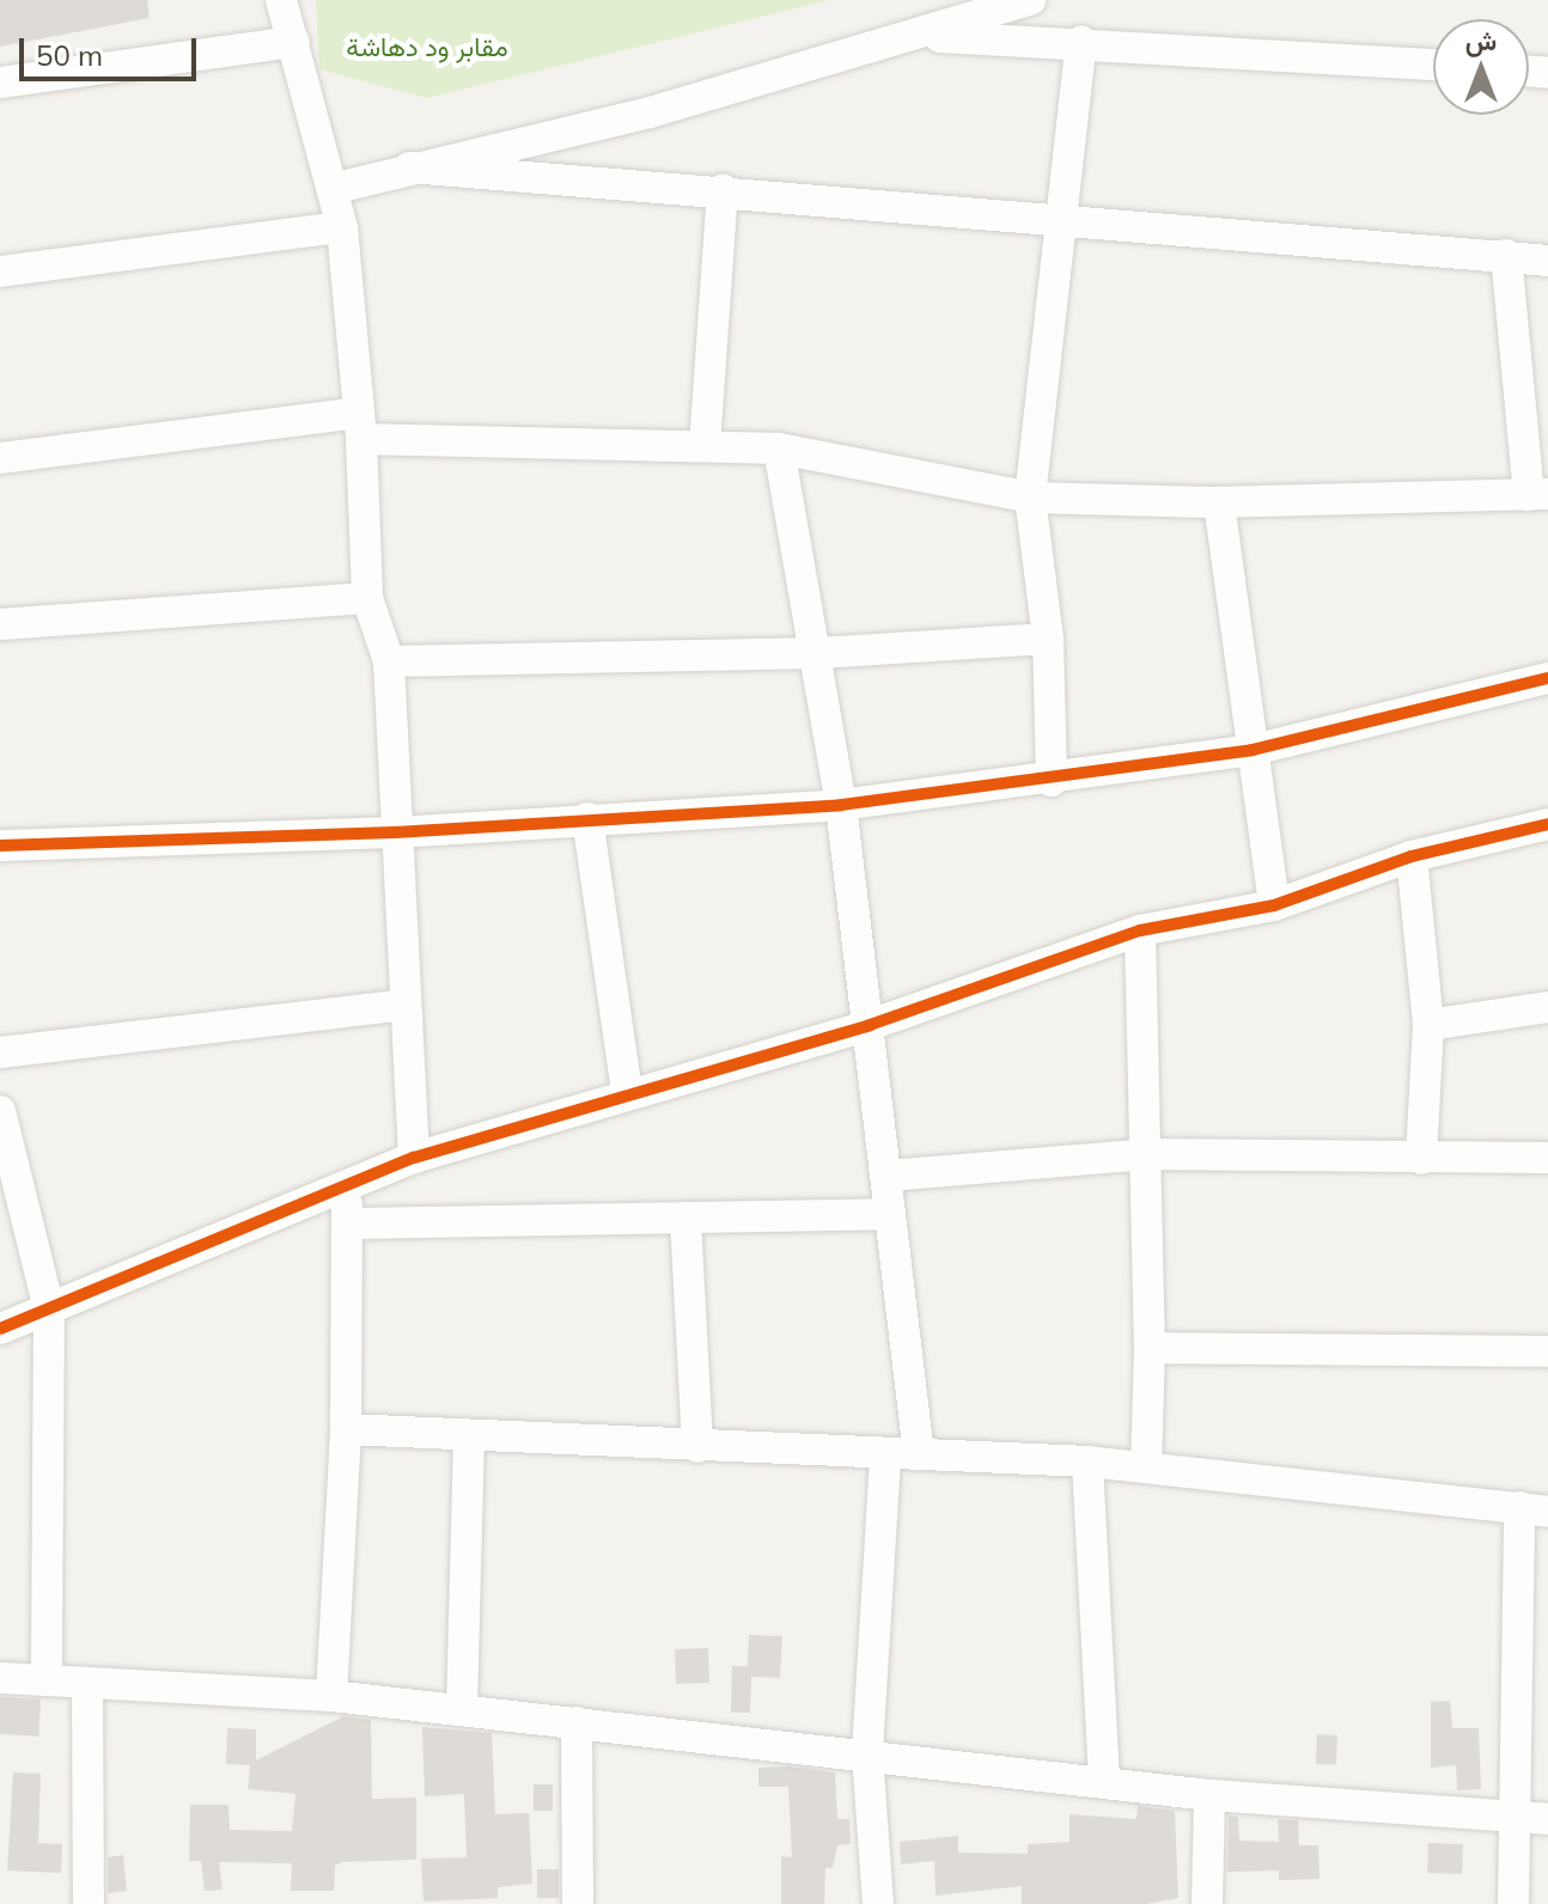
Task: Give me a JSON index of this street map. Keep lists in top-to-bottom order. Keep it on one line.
{"parks":["مقابر ود دهاشة"],"scale_bar":"50 m","north":"top"}
